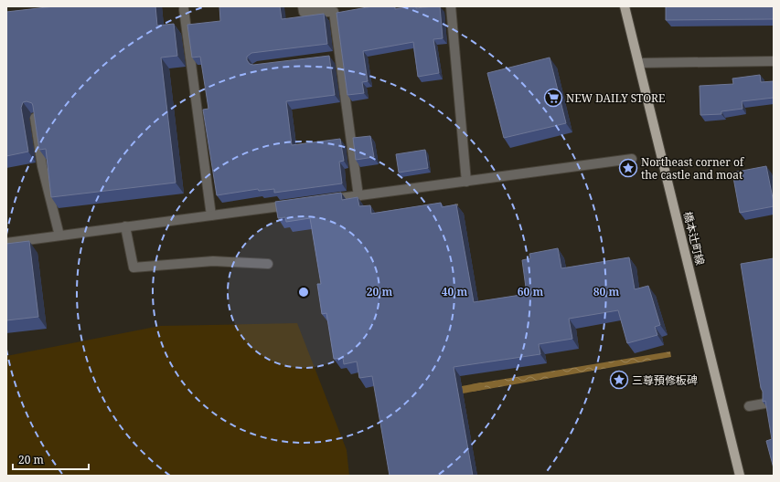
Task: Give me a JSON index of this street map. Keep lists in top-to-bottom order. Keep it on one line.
{"streets":{"main road":["橋本辻町線"]},"places":{"supermarket":["NEW DAILY STORE"],"place":["Northeast corner of the castle and moat","三尊預修板碑"]},"scale_bar":"20 m","rings":["20 m","40 m","60 m","80 m"]}
